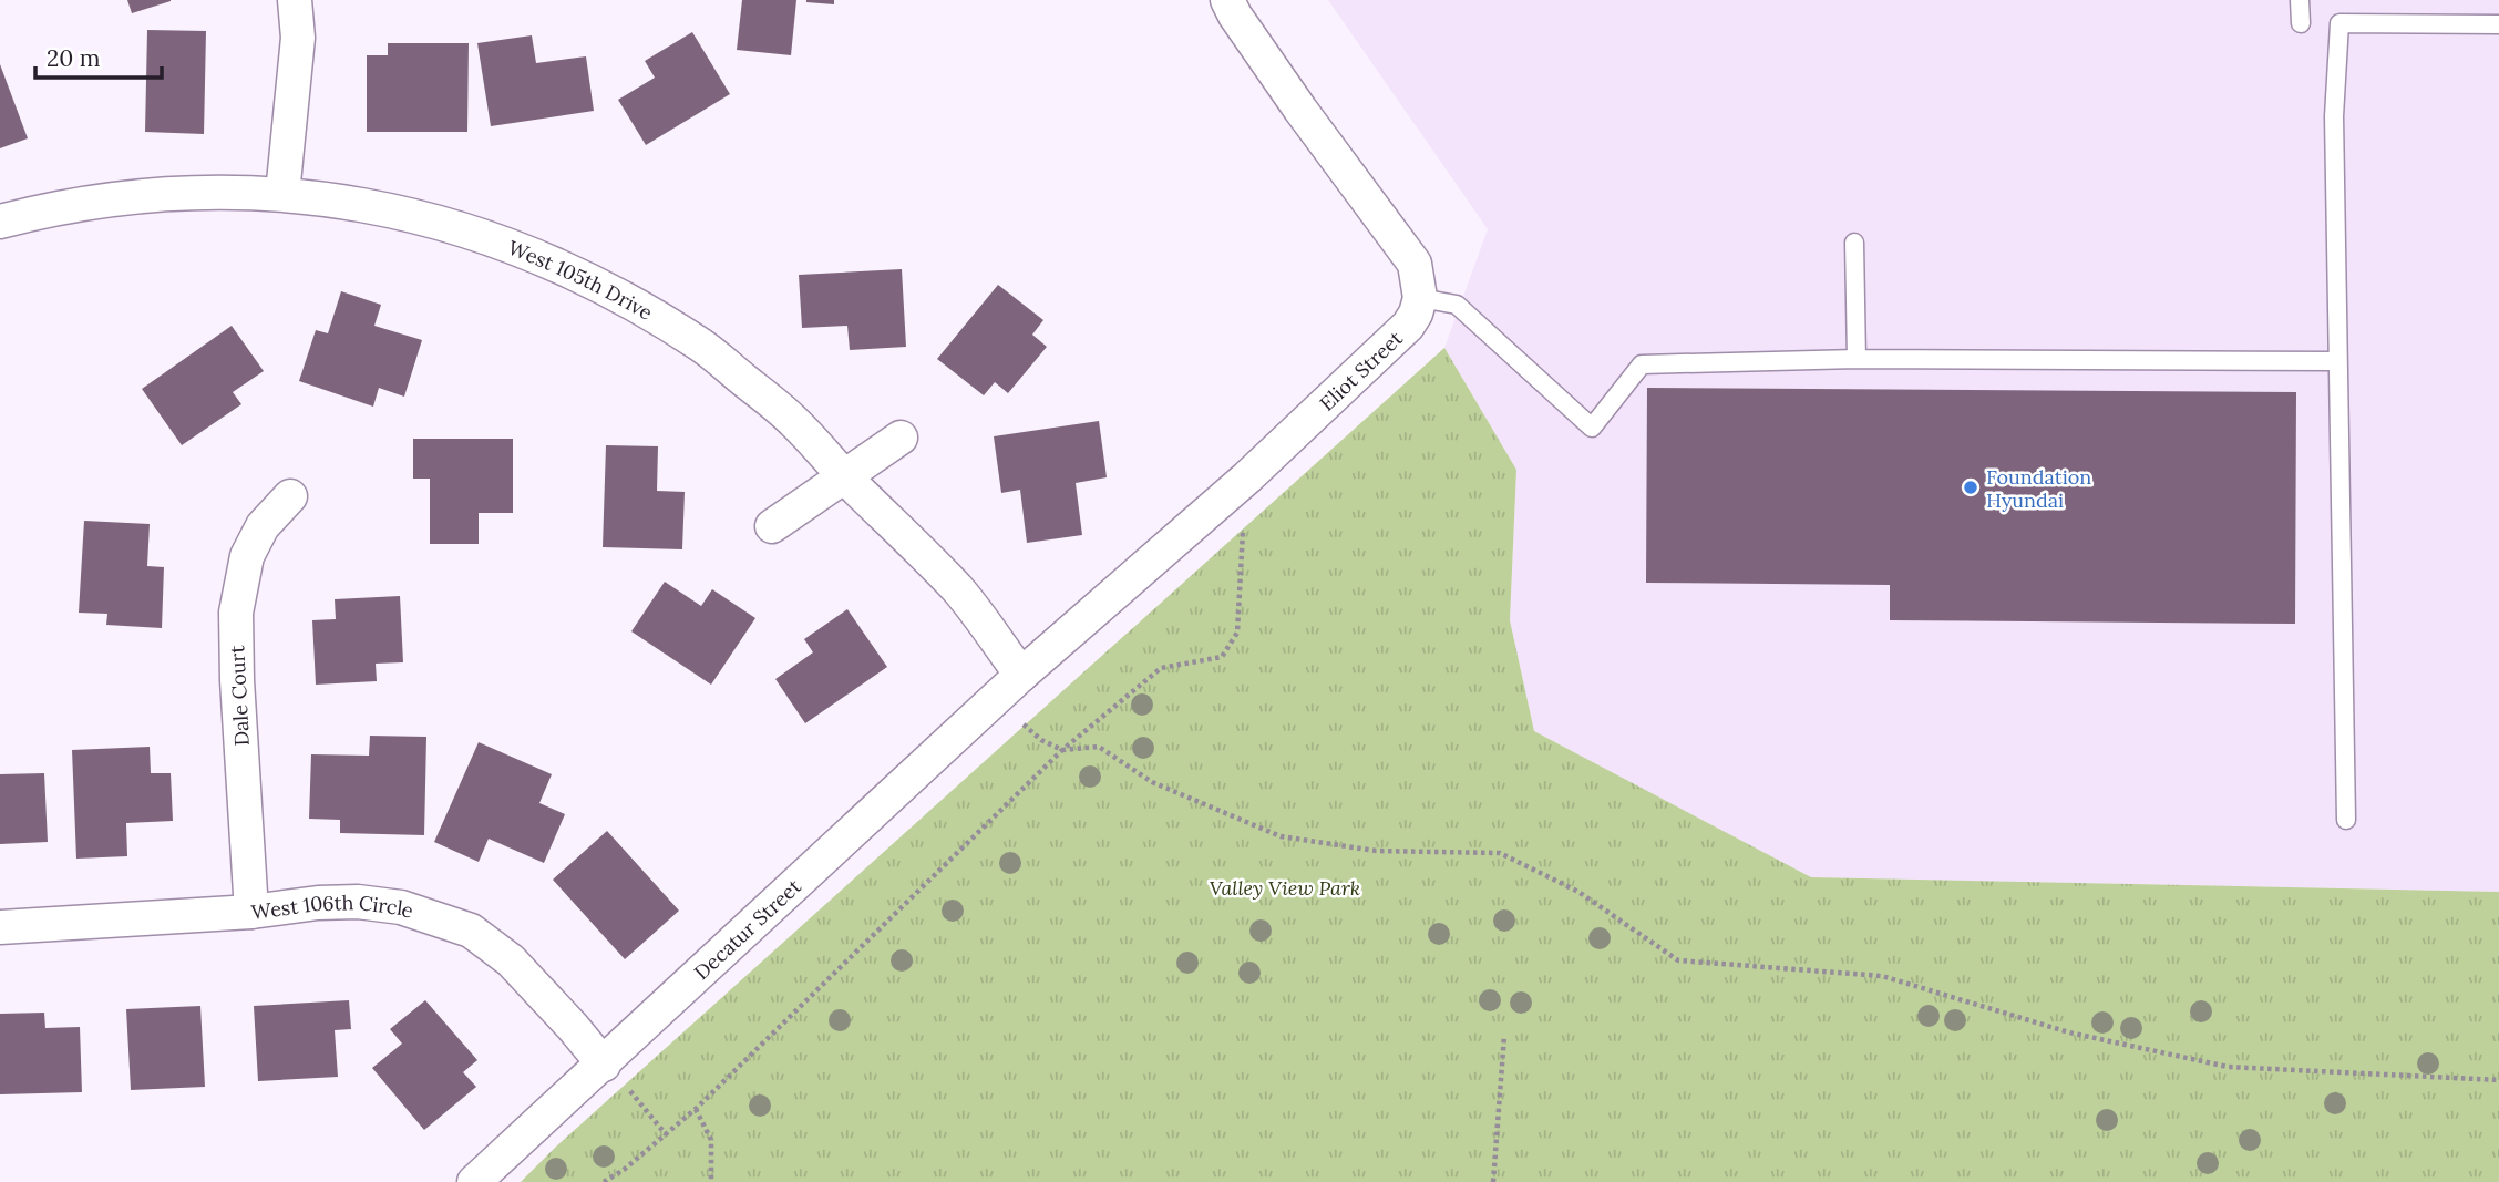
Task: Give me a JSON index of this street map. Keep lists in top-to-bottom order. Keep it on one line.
{"streets":{"street":["West 105th Drive","Eliot Street","Dale Court","West 106th Circle","Decatur Street"]},"crossings":[["West 105th Drive","Eliot Street"],["West 105th Drive","Decatur Street"],["Eliot Street","Decatur Street"],["Dale Court","West 106th Circle"],["West 106th Circle","Decatur Street"]],"parks":["Valley View Park"],"places":["Foundation Hyundai"],"scale_bar":"20 m"}
